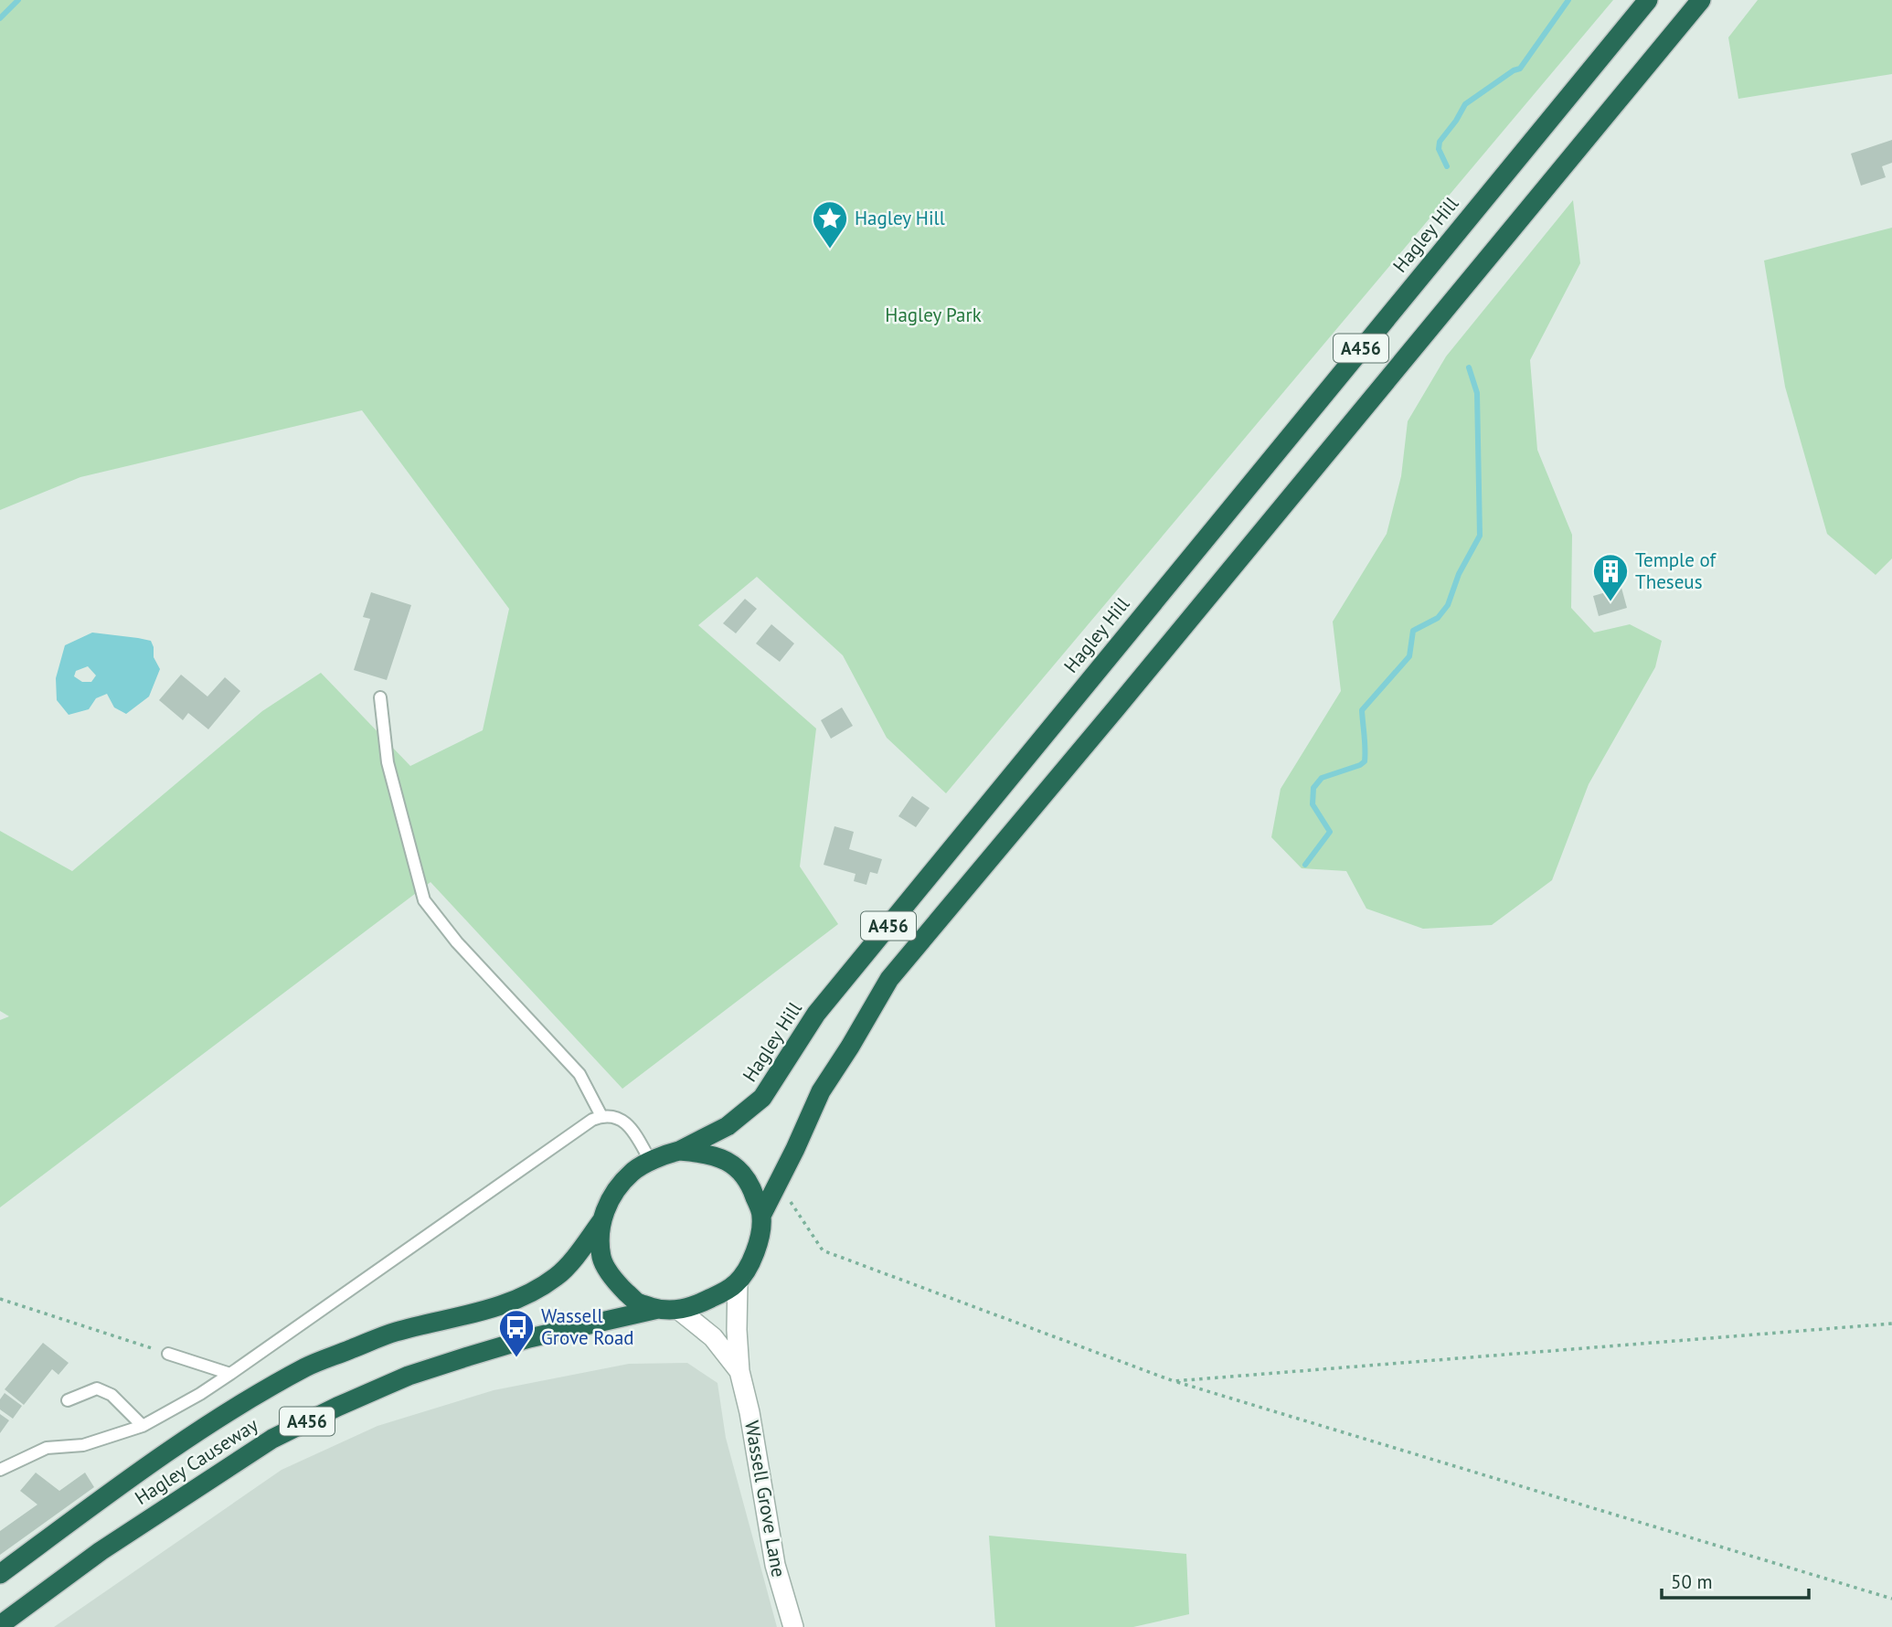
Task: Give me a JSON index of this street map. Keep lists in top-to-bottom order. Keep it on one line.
{"streets":{"highway":["Hagley Hill","A456","Hagley Causeway"],"street":["Wassell Grove Lane"]},"crossings":[["Hagley Hill","A456"],["Hagley Hill","Hagley Causeway"],["Hagley Hill","Wassell Grove Lane"],["A456","Hagley Causeway"],["A456","Wassell Grove Lane"],["Hagley Causeway","Wassell Grove Lane"]],"parks":["Hagley Park"],"places":{"place":["Hagley Hill"],"building":["Temple of Theseus"],"bus stop":["Wassell Grove Road"]},"scale_bar":"50 m"}
